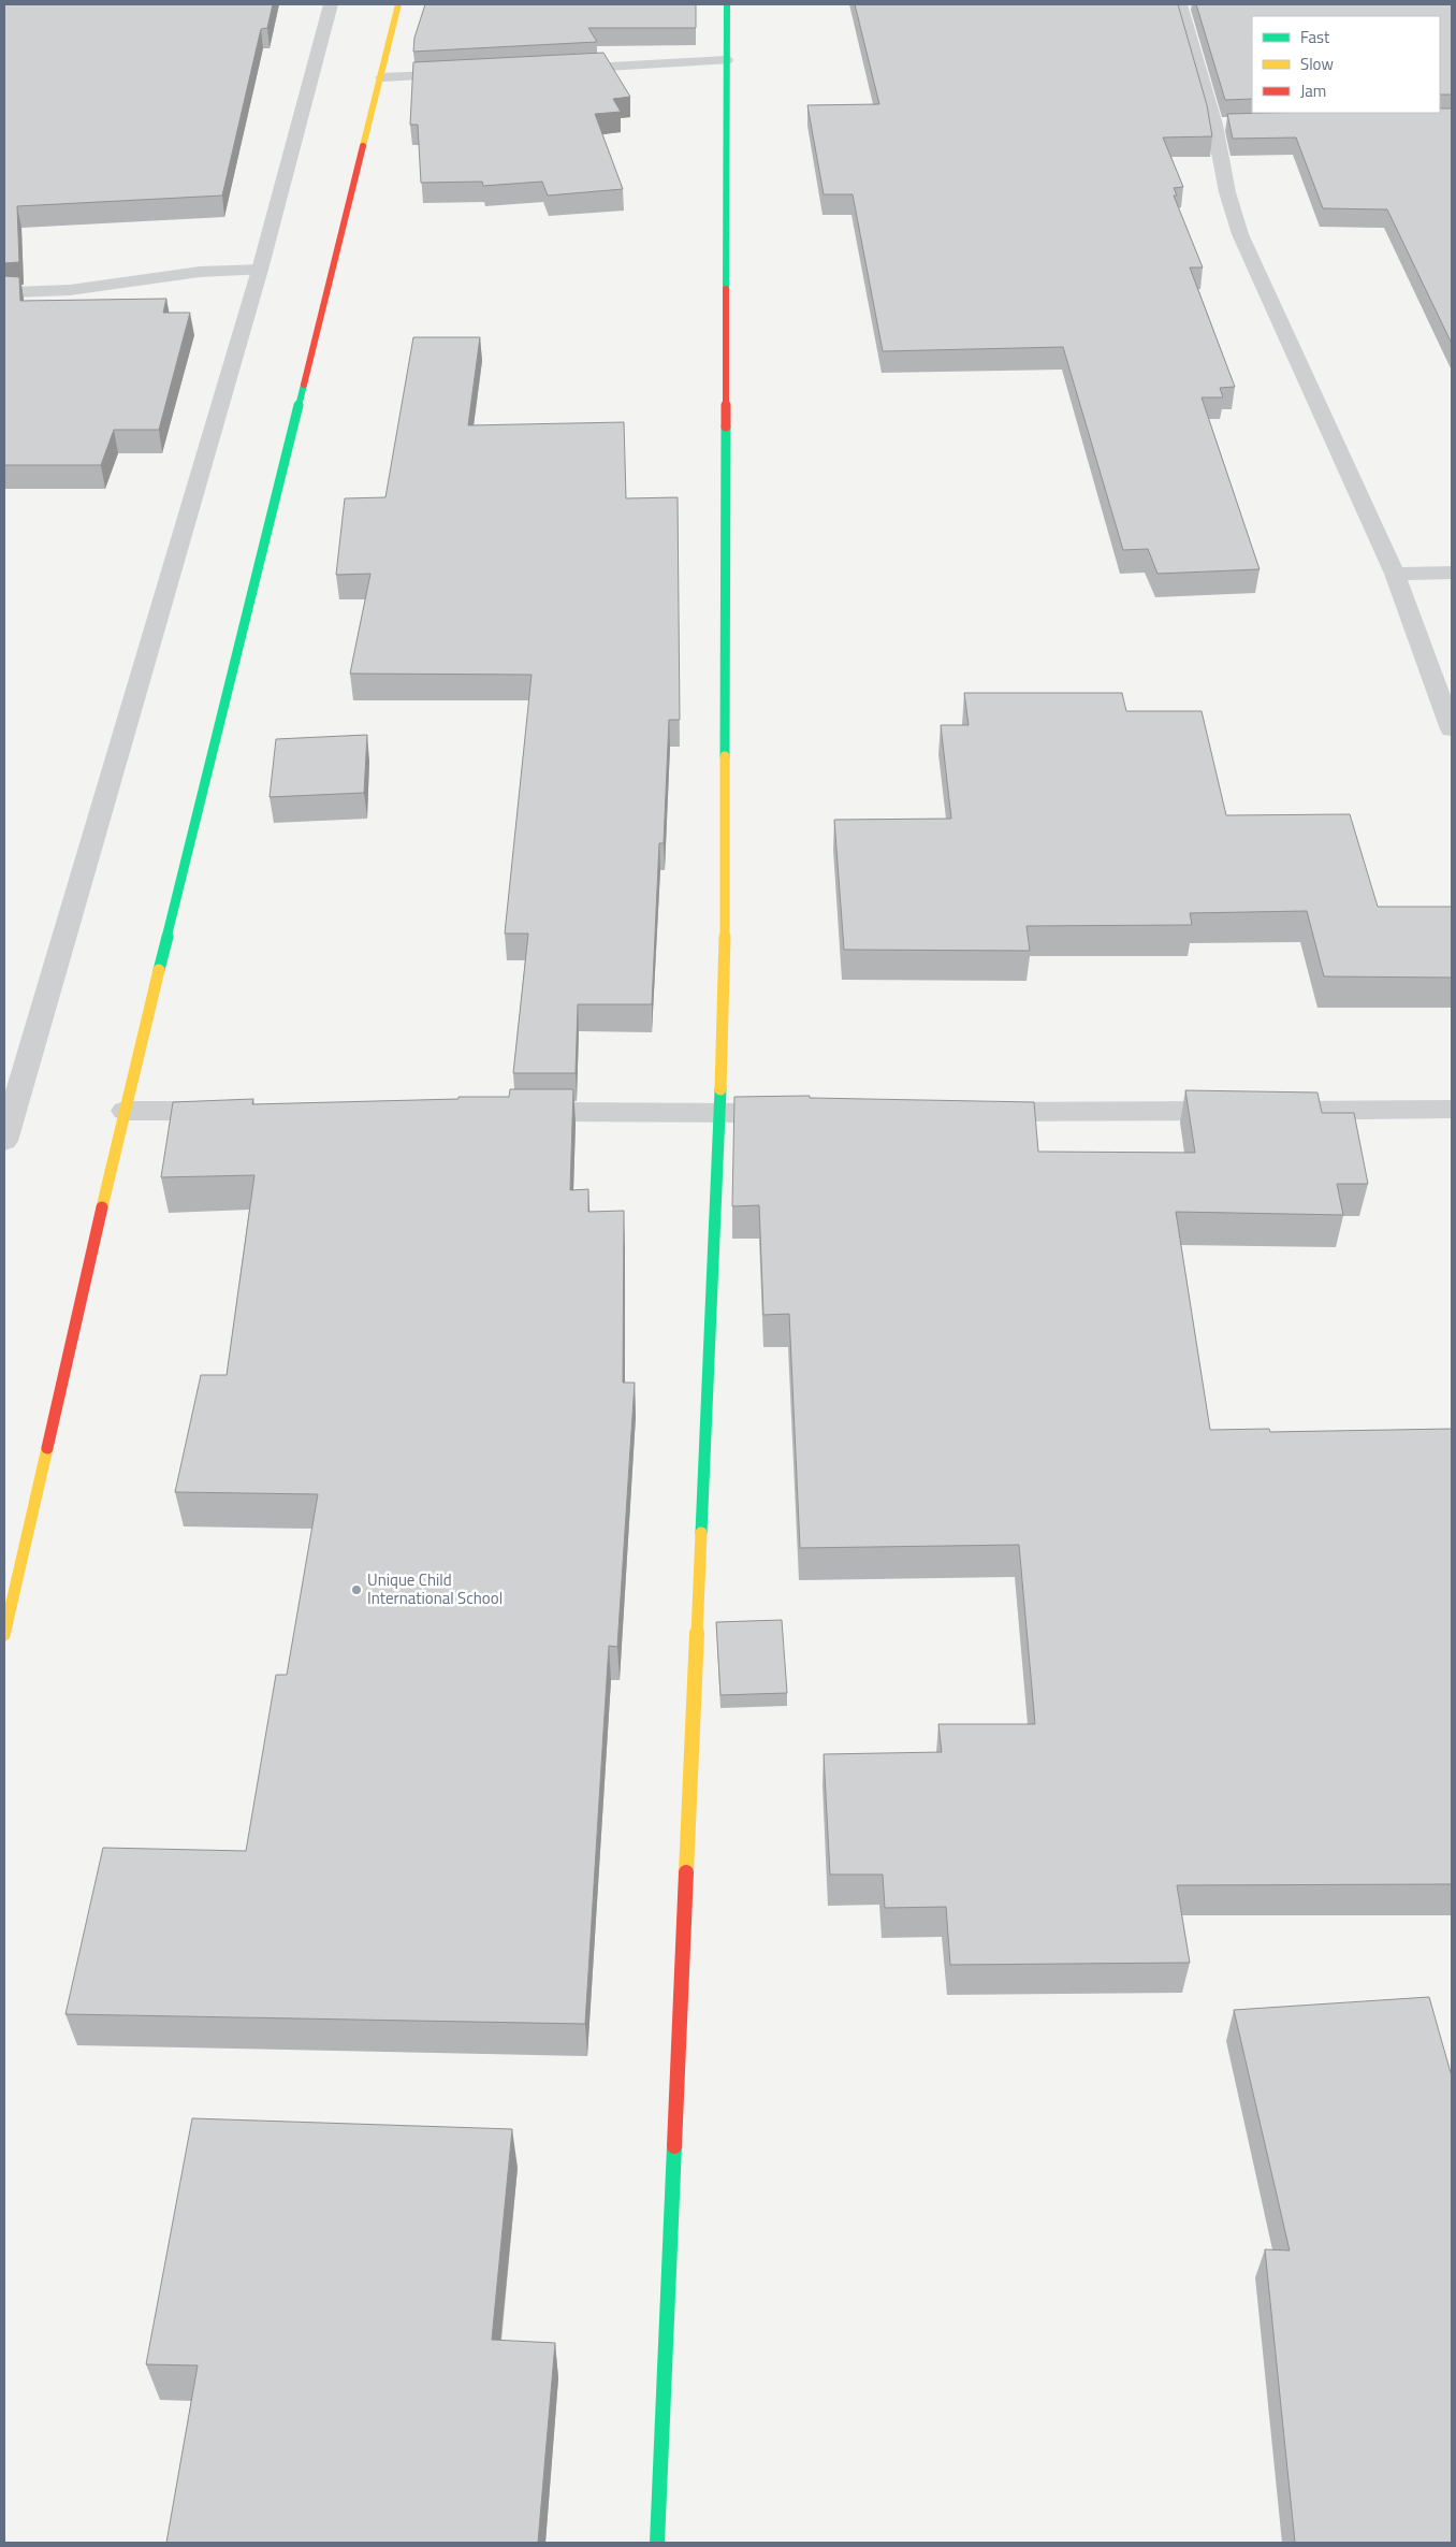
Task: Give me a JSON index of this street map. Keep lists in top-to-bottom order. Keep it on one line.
{"places":["Unique Child International School"],"legend":["Fast","Slow","Jam"]}
